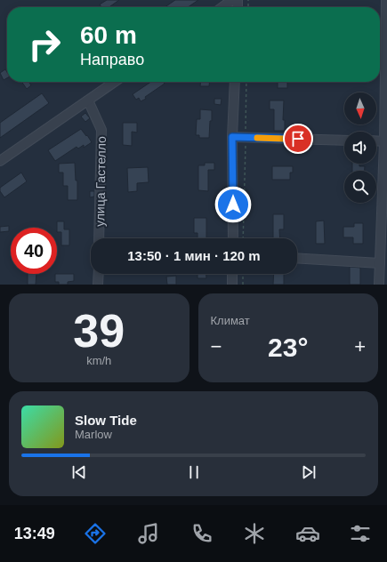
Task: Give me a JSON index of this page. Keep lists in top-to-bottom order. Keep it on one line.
{"streets":{"street":["улица Гастелло"]},"north":"bottom","page":{"turn":["60 m","Направо"],"limit":"40","trip":"13:50 · 1 мин · 120 m","tile":[["39","km/h"],"Климат"],"heat":["−","23°","+"],"song":["Slow Tide","Marlow"],"tabs":"13:49"}}
